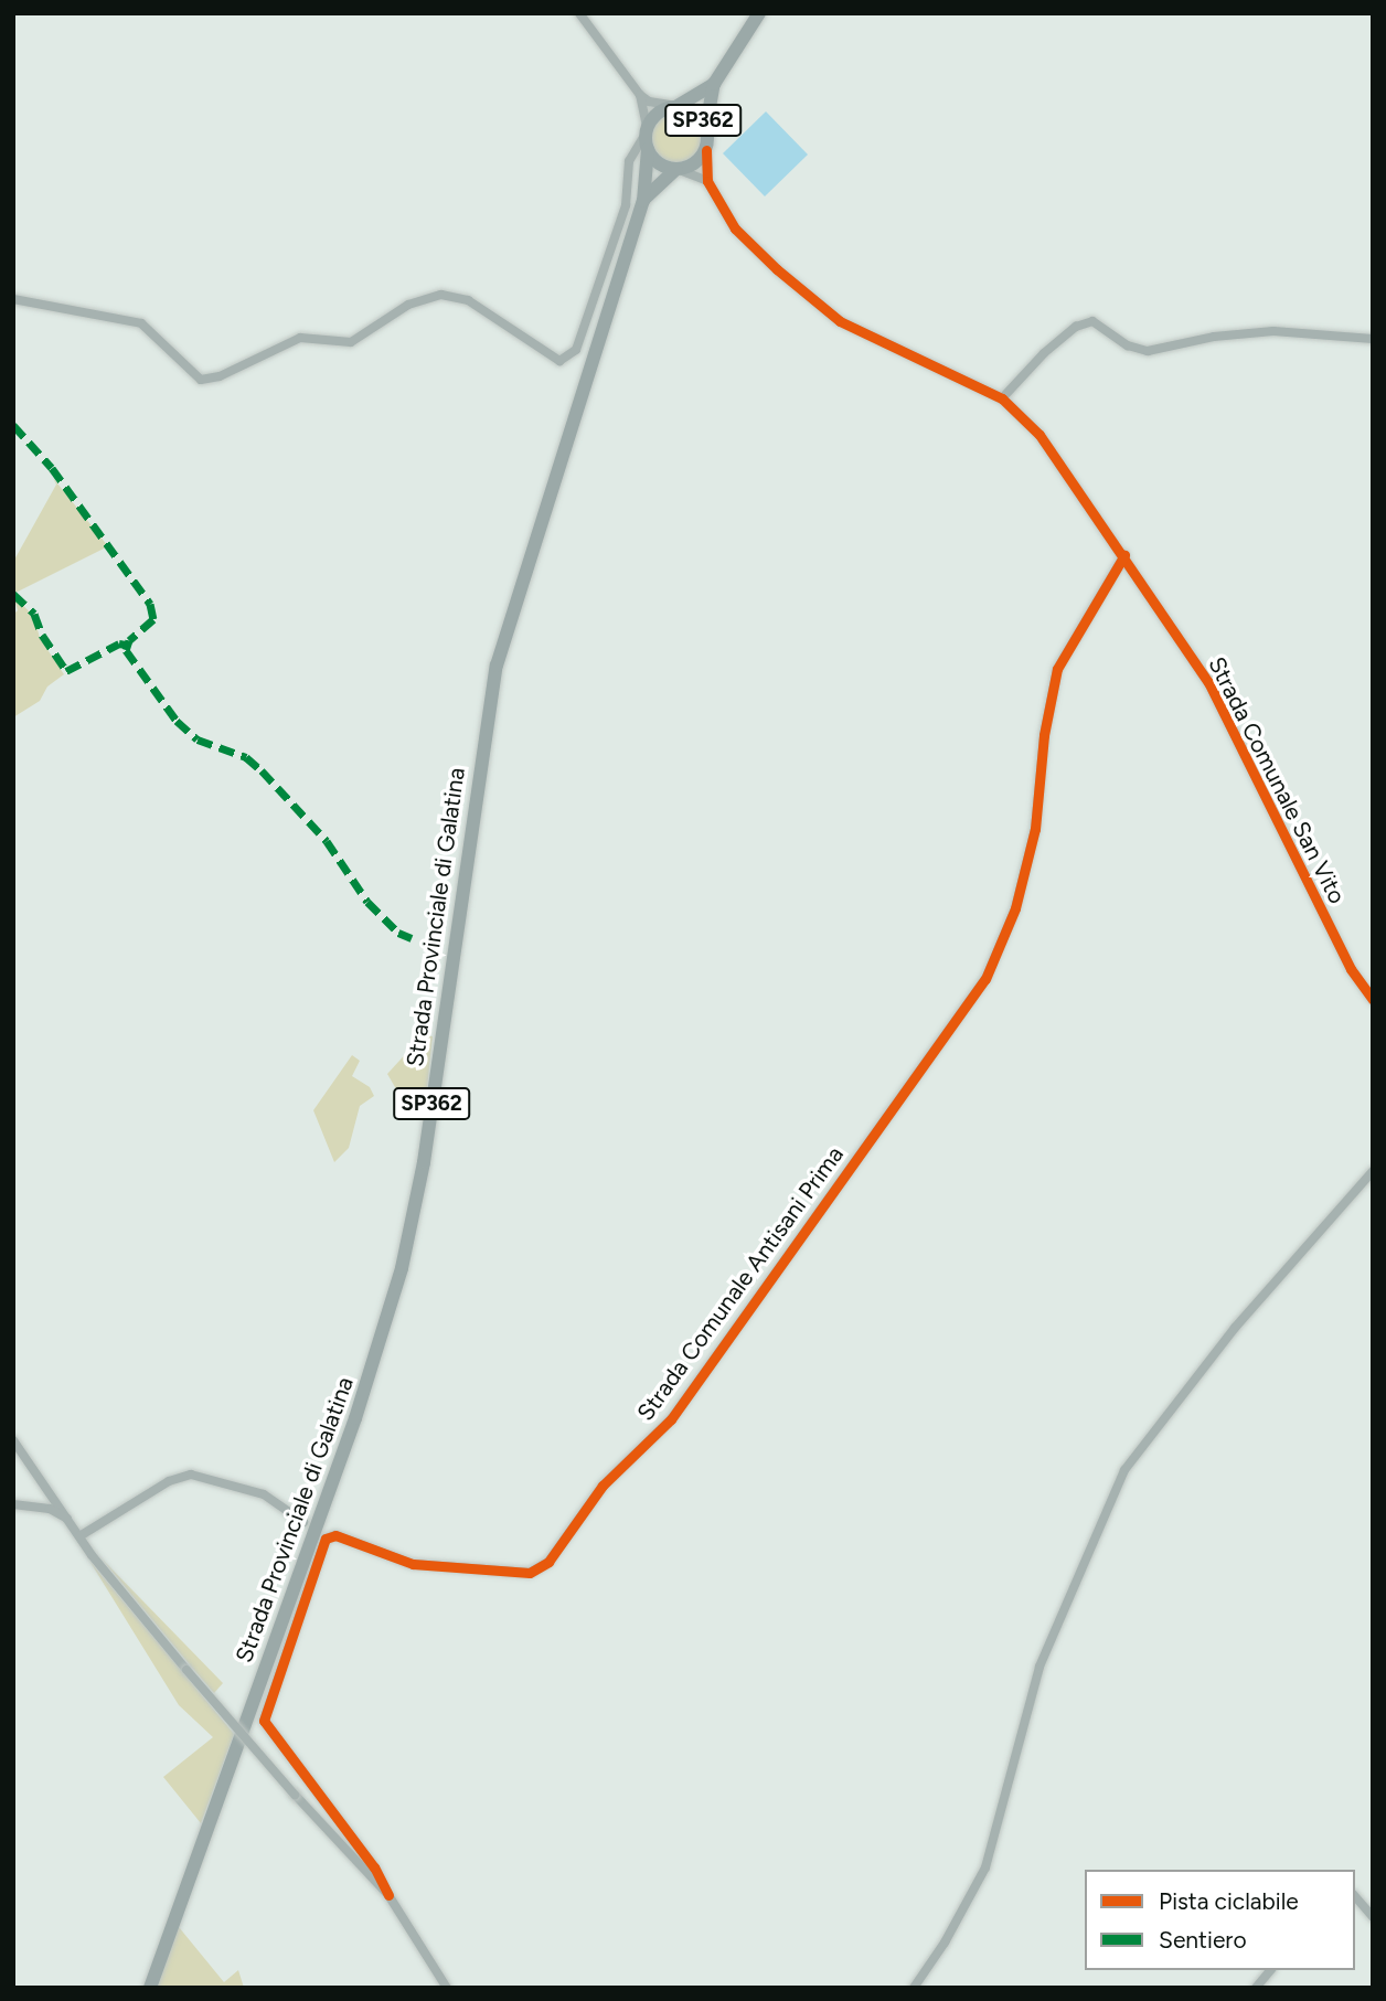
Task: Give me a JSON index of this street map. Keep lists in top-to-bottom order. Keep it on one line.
{"streets":{"main road":["SP362","Strada Provinciale di Galatina"],"street":["Strada Comunale San Vito","Strada Comunale Antisani Prima"]},"crossings":[["SP362","Strada Provinciale di Galatina"],["Strada Comunale San Vito","Strada Comunale Antisani Prima"]],"legend":["Pista ciclabile","Sentiero"]}
